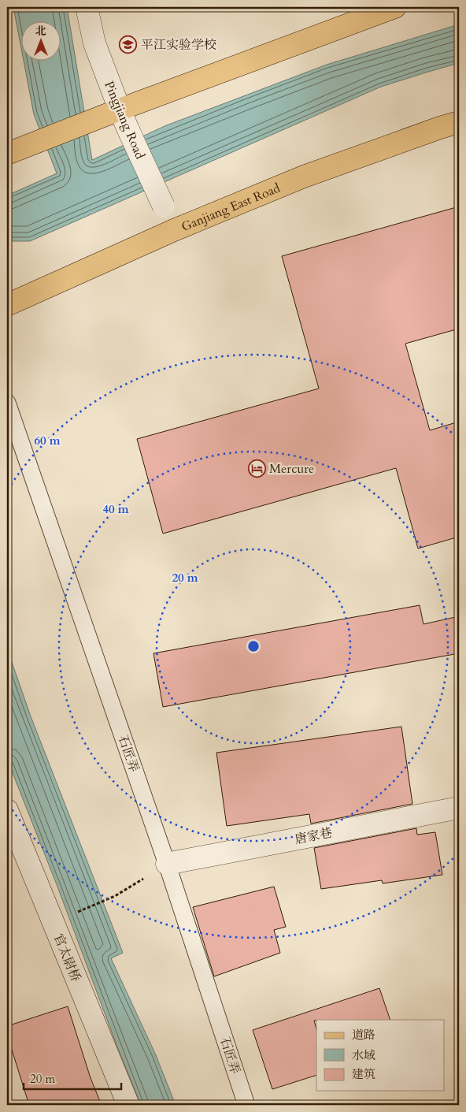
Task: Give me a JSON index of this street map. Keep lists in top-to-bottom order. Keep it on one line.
{"streets":{"main road":["Ganjiang East Road"],"street":["Pingjiang Road","唐家巷","官太尉桥"],"lane":["石匠弄"]},"crossings":[["Pingjiang Road","Ganjiang East Road"],["石匠弄","唐家巷"]],"places":{"school or university":["平江实验学校"],"hotel":["Mercure"]},"legend":["道路","水域","建筑"],"scale_bar":"20 m","north":"top","rings":["60 m","40 m","20 m"]}
